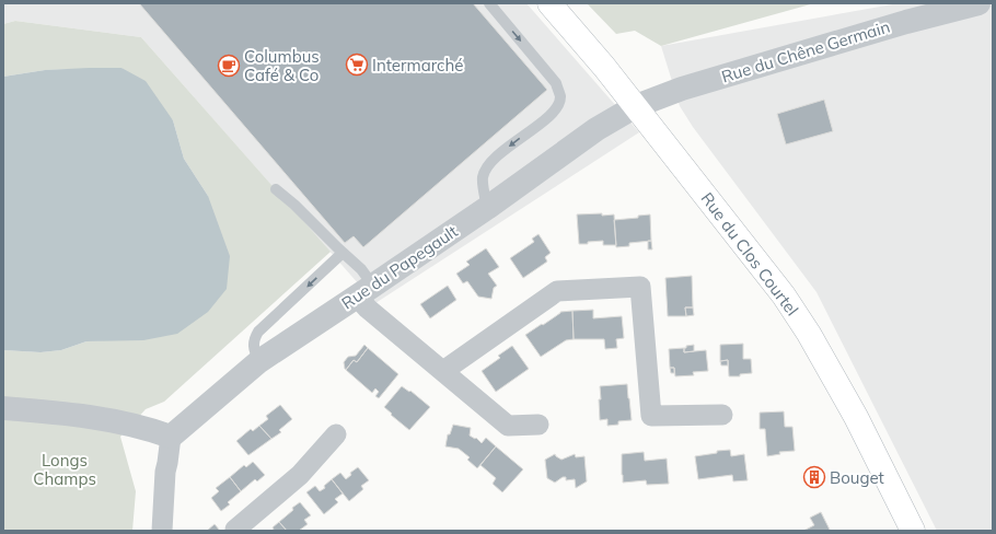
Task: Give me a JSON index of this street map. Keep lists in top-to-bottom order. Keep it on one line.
{"streets":{"main road":["Rue du Clos Courtel"],"street":["Rue du Chêne Germain","Rue du Papegault"]},"crossings":[["Rue du Chêne Germain","Rue du Clos Courtel"],["Rue du Chêne Germain","Rue du Papegault"],["Rue du Clos Courtel","Rue du Papegault"]],"parks":["Longs Champs"],"places":{"supermarket":["Intermarché"],"cafe":["Columbus Café & Co"],"building":["Bouget"]}}
